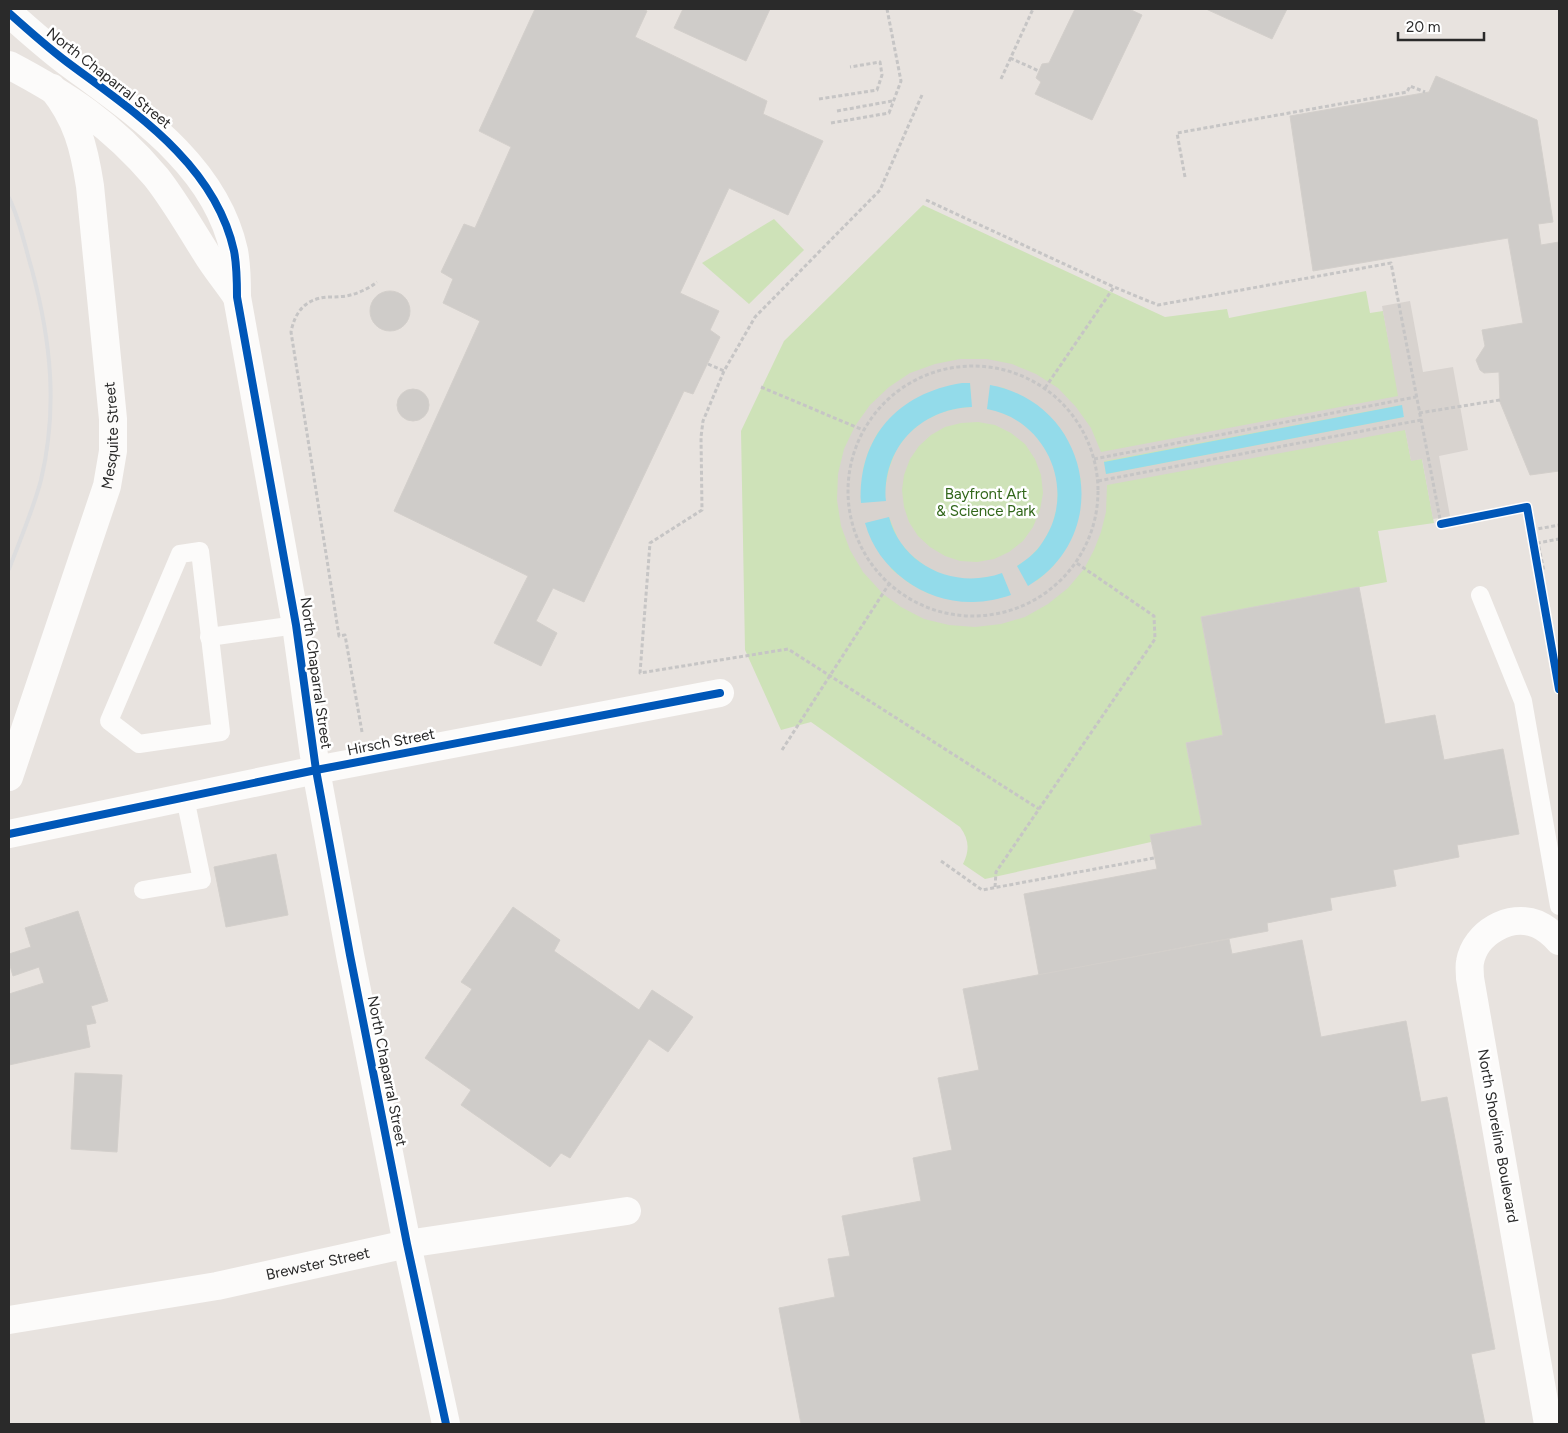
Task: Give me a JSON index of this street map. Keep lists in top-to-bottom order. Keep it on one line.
{"streets":{"street":["North Chaparral Street","Mesquite Street","Hirsch Street","North Shoreline Boulevard","Brewster Street"]},"crossings":[["North Chaparral Street","Mesquite Street"],["North Chaparral Street","Hirsch Street"],["North Chaparral Street","Brewster Street"]],"parks":["Bayfront Art & Science Park"],"scale_bar":"20 m"}
